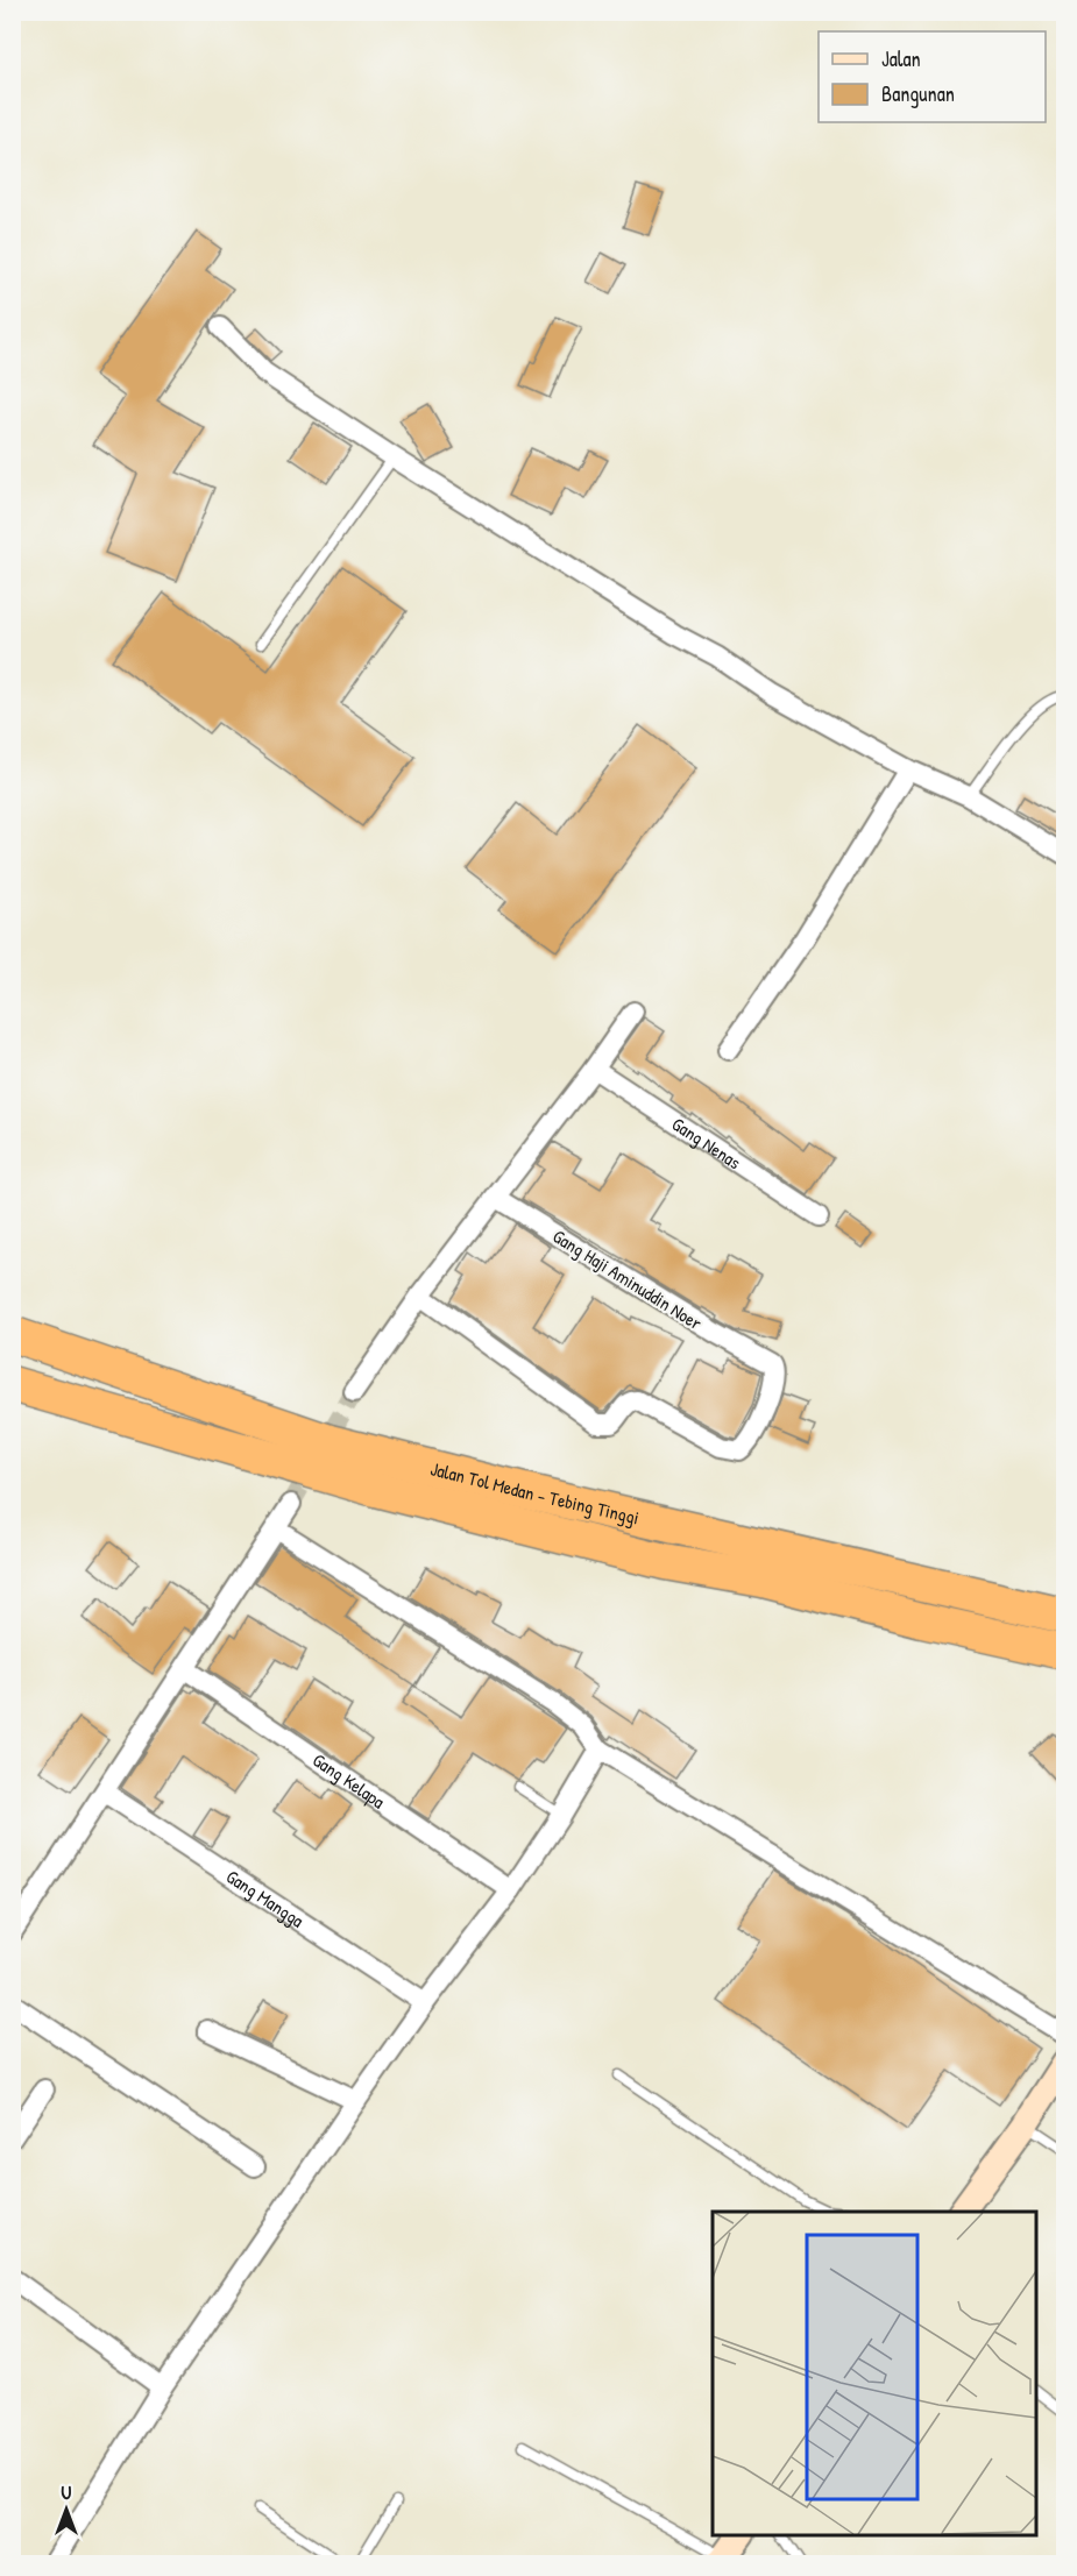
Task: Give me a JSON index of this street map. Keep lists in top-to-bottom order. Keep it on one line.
{"streets":{"highway":["Jalan Tol Medan - Tebing Tinggi"],"street":["Gang Nenas","Gang Haji Aminuddin Noer","Gang Kelapa","Gang Mangga"]},"legend":["Jalan","Bangunan"],"north":"top"}
